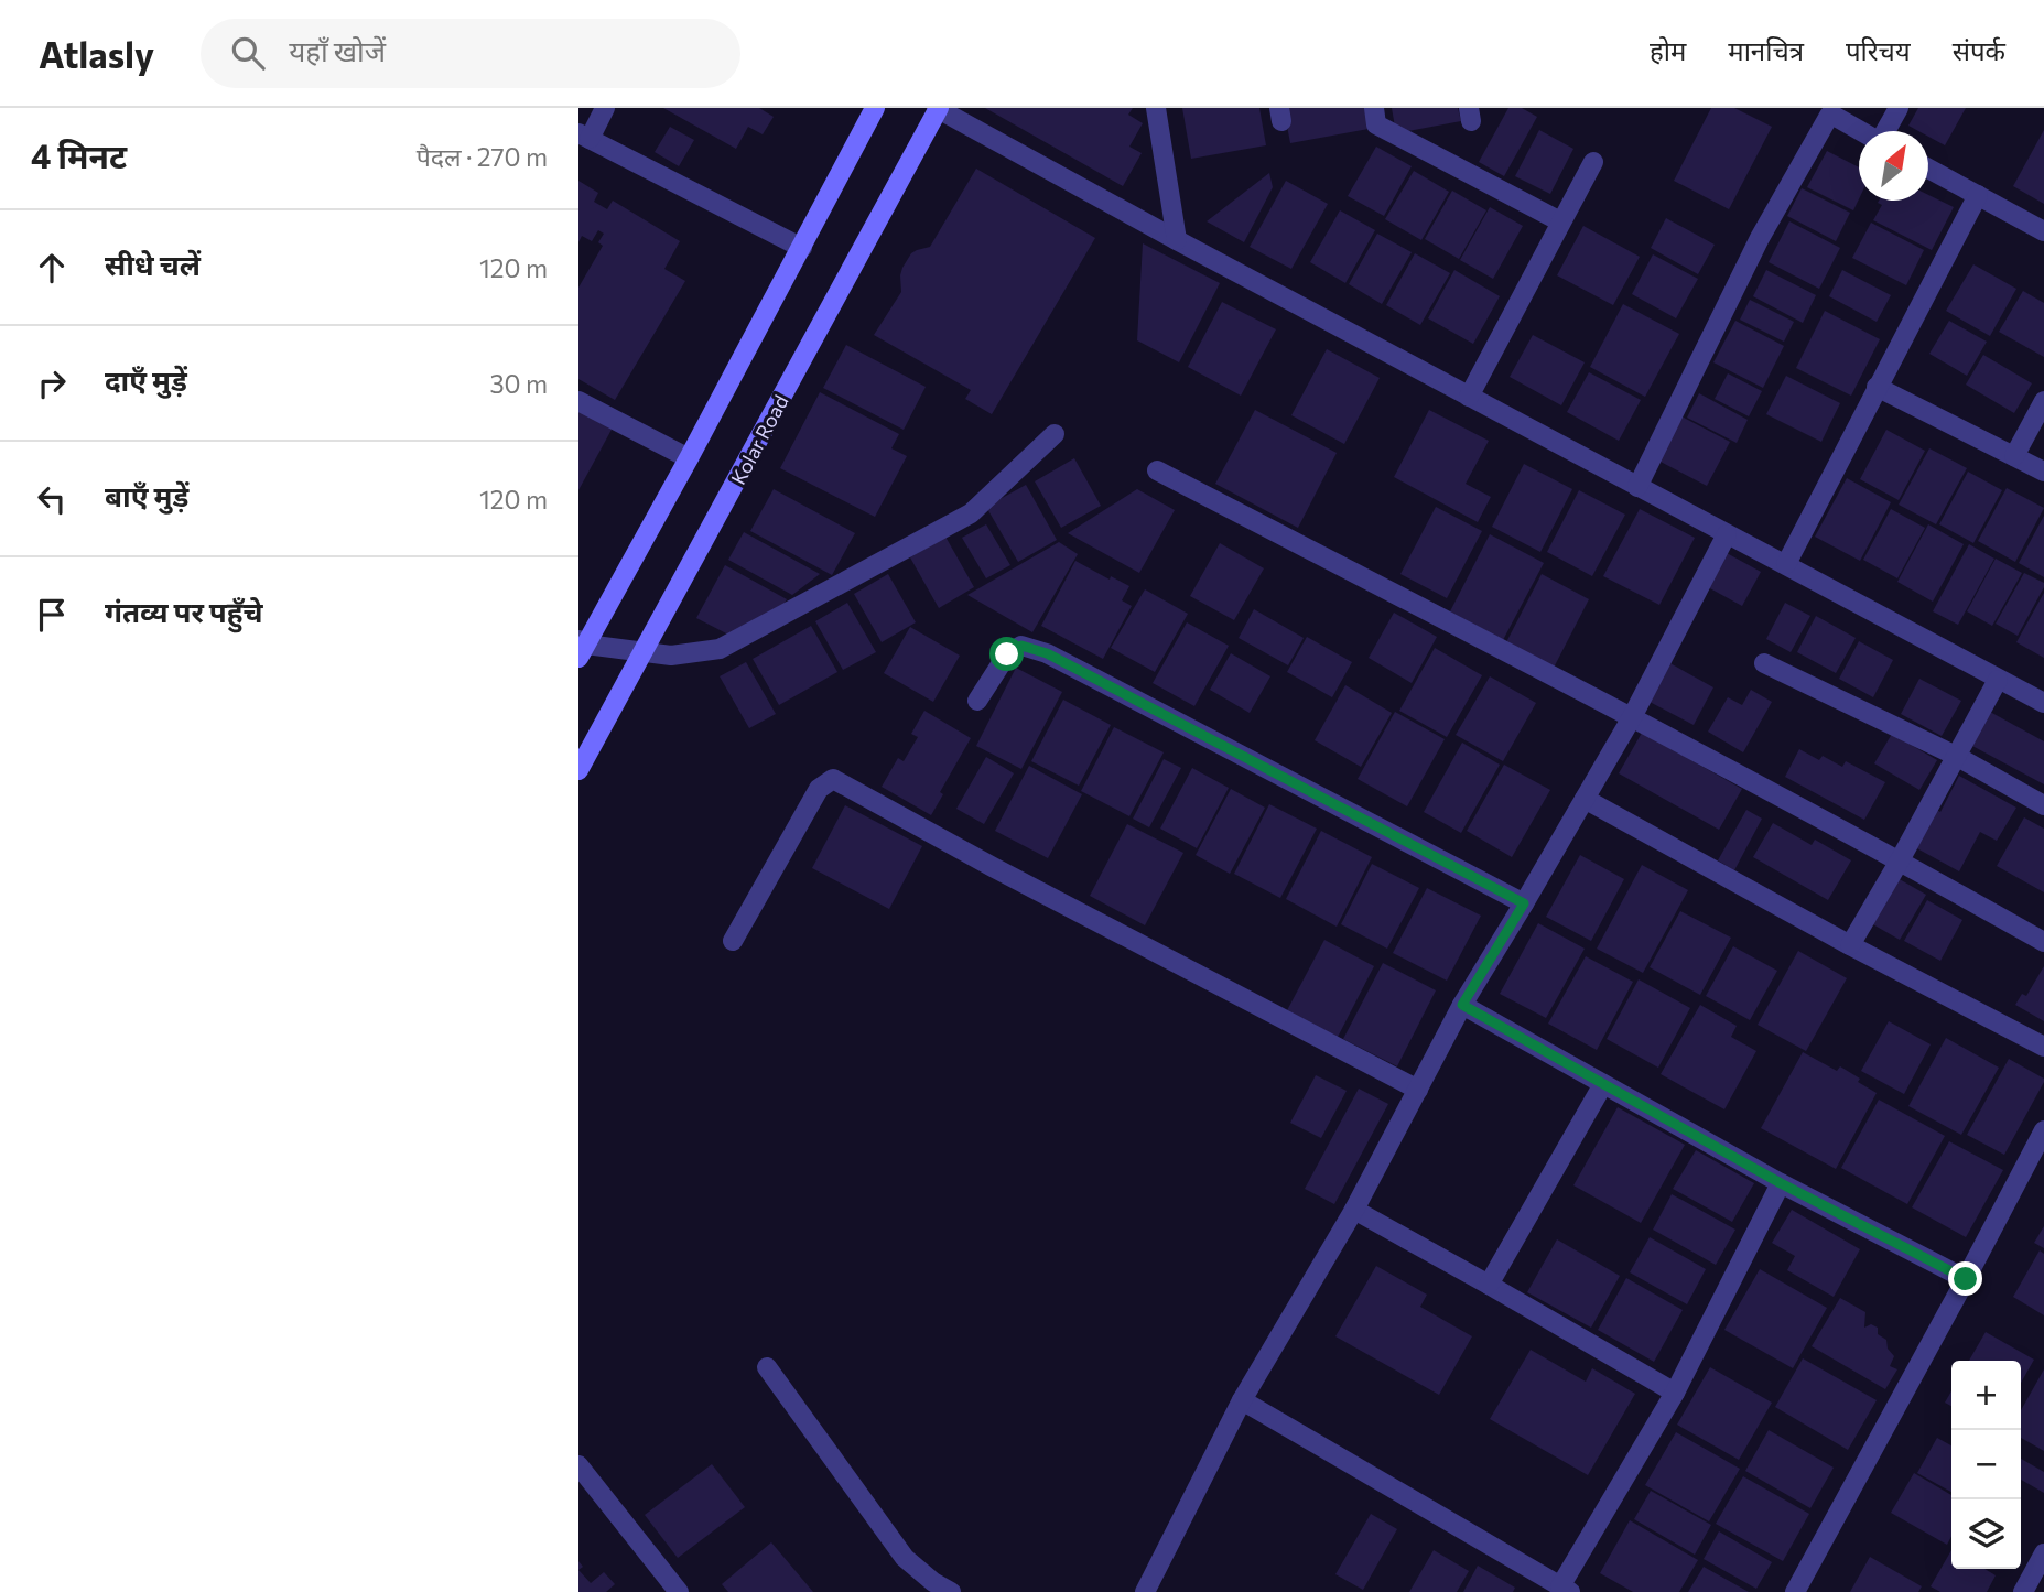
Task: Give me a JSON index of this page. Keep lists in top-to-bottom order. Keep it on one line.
{"streets":{"main road":["Kolar Road"]},"north":"top right","page":{"header":"Atlasly","search":"यहाँ खोजें","nav":["होम","मानचित्र","परिचय","संपर्क"],"heading":["4 मिनट","पैदल · 270 m"],"list":[["सीधे चलें","120 m"],["दाएँ मुड़ें","30 m"],["बाएँ मुड़ें","120 m"],"गंतव्य पर पहुँचे"],"map_buttons":["+","−"]}}
